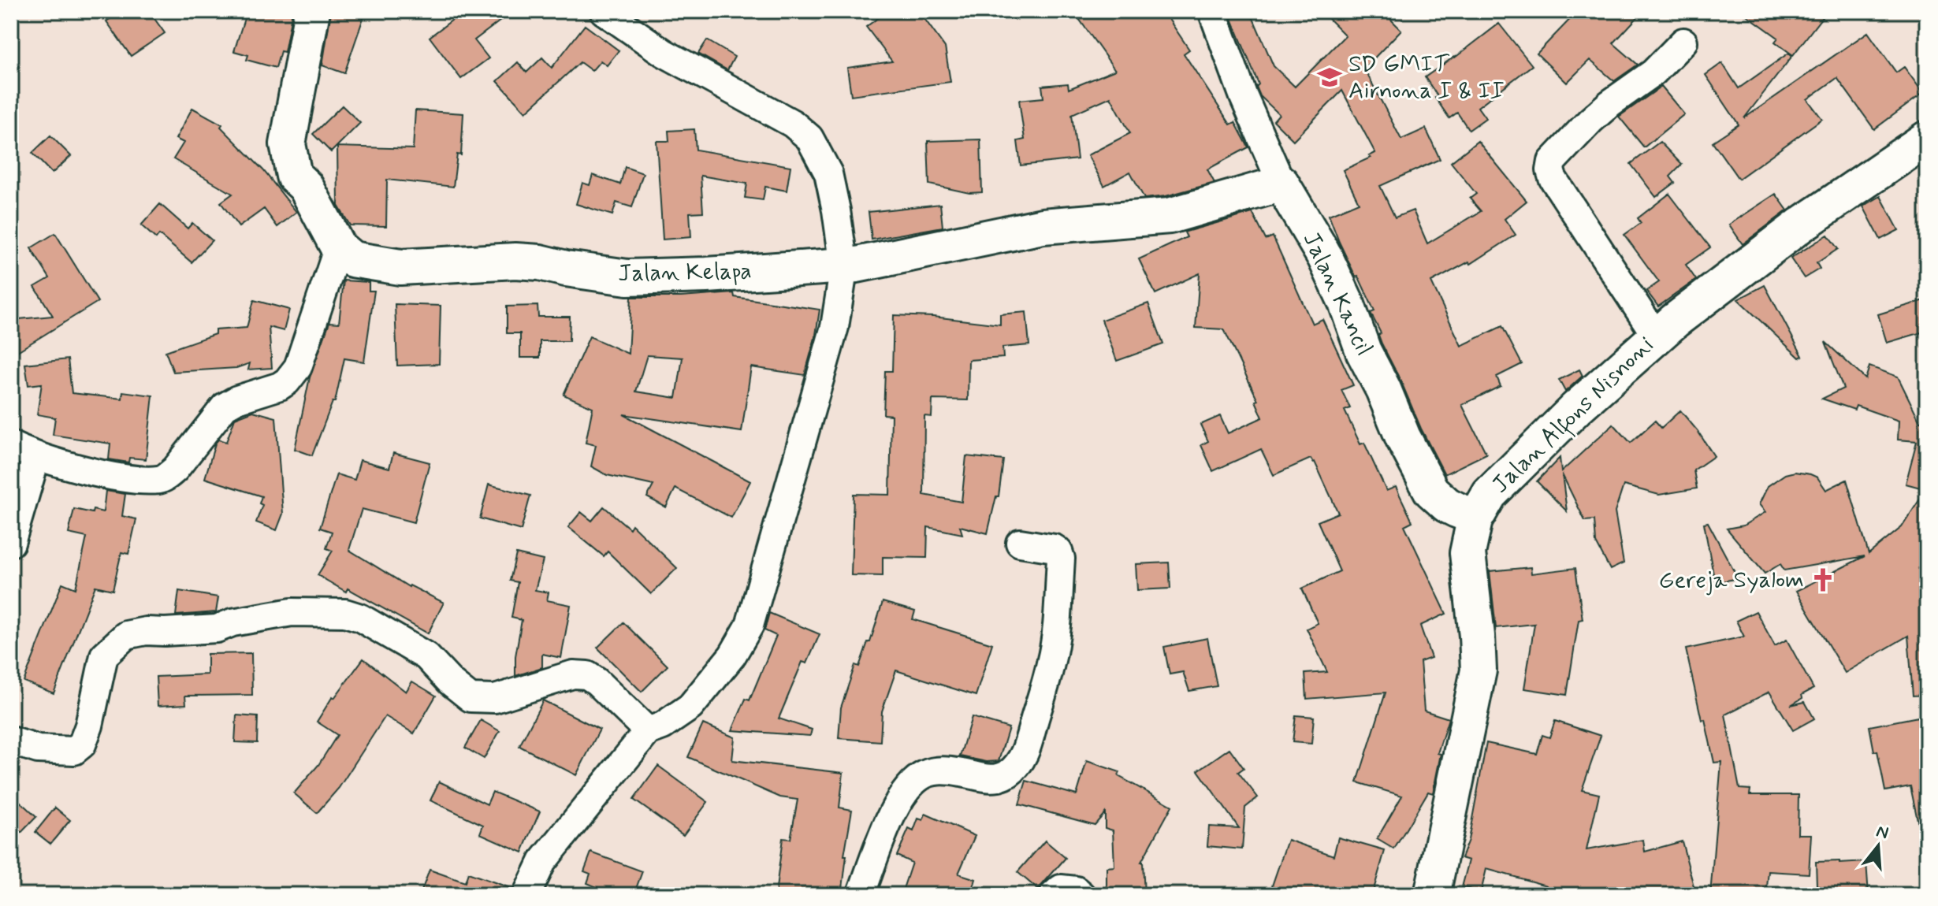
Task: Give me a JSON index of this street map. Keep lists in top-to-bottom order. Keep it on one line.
{"streets":{"street":["Jalan Kelapa","Jalan Kancil","Jalan Alfons Nisnoni"]},"crossings":[["Jalan Kelapa","Jalan Kancil"],["Jalan Kancil","Jalan Alfons Nisnoni"]],"places":{"school or university":["SD GMIT Airnona I & II"],"church":["Gereja Syalom"]},"north":"top"}
